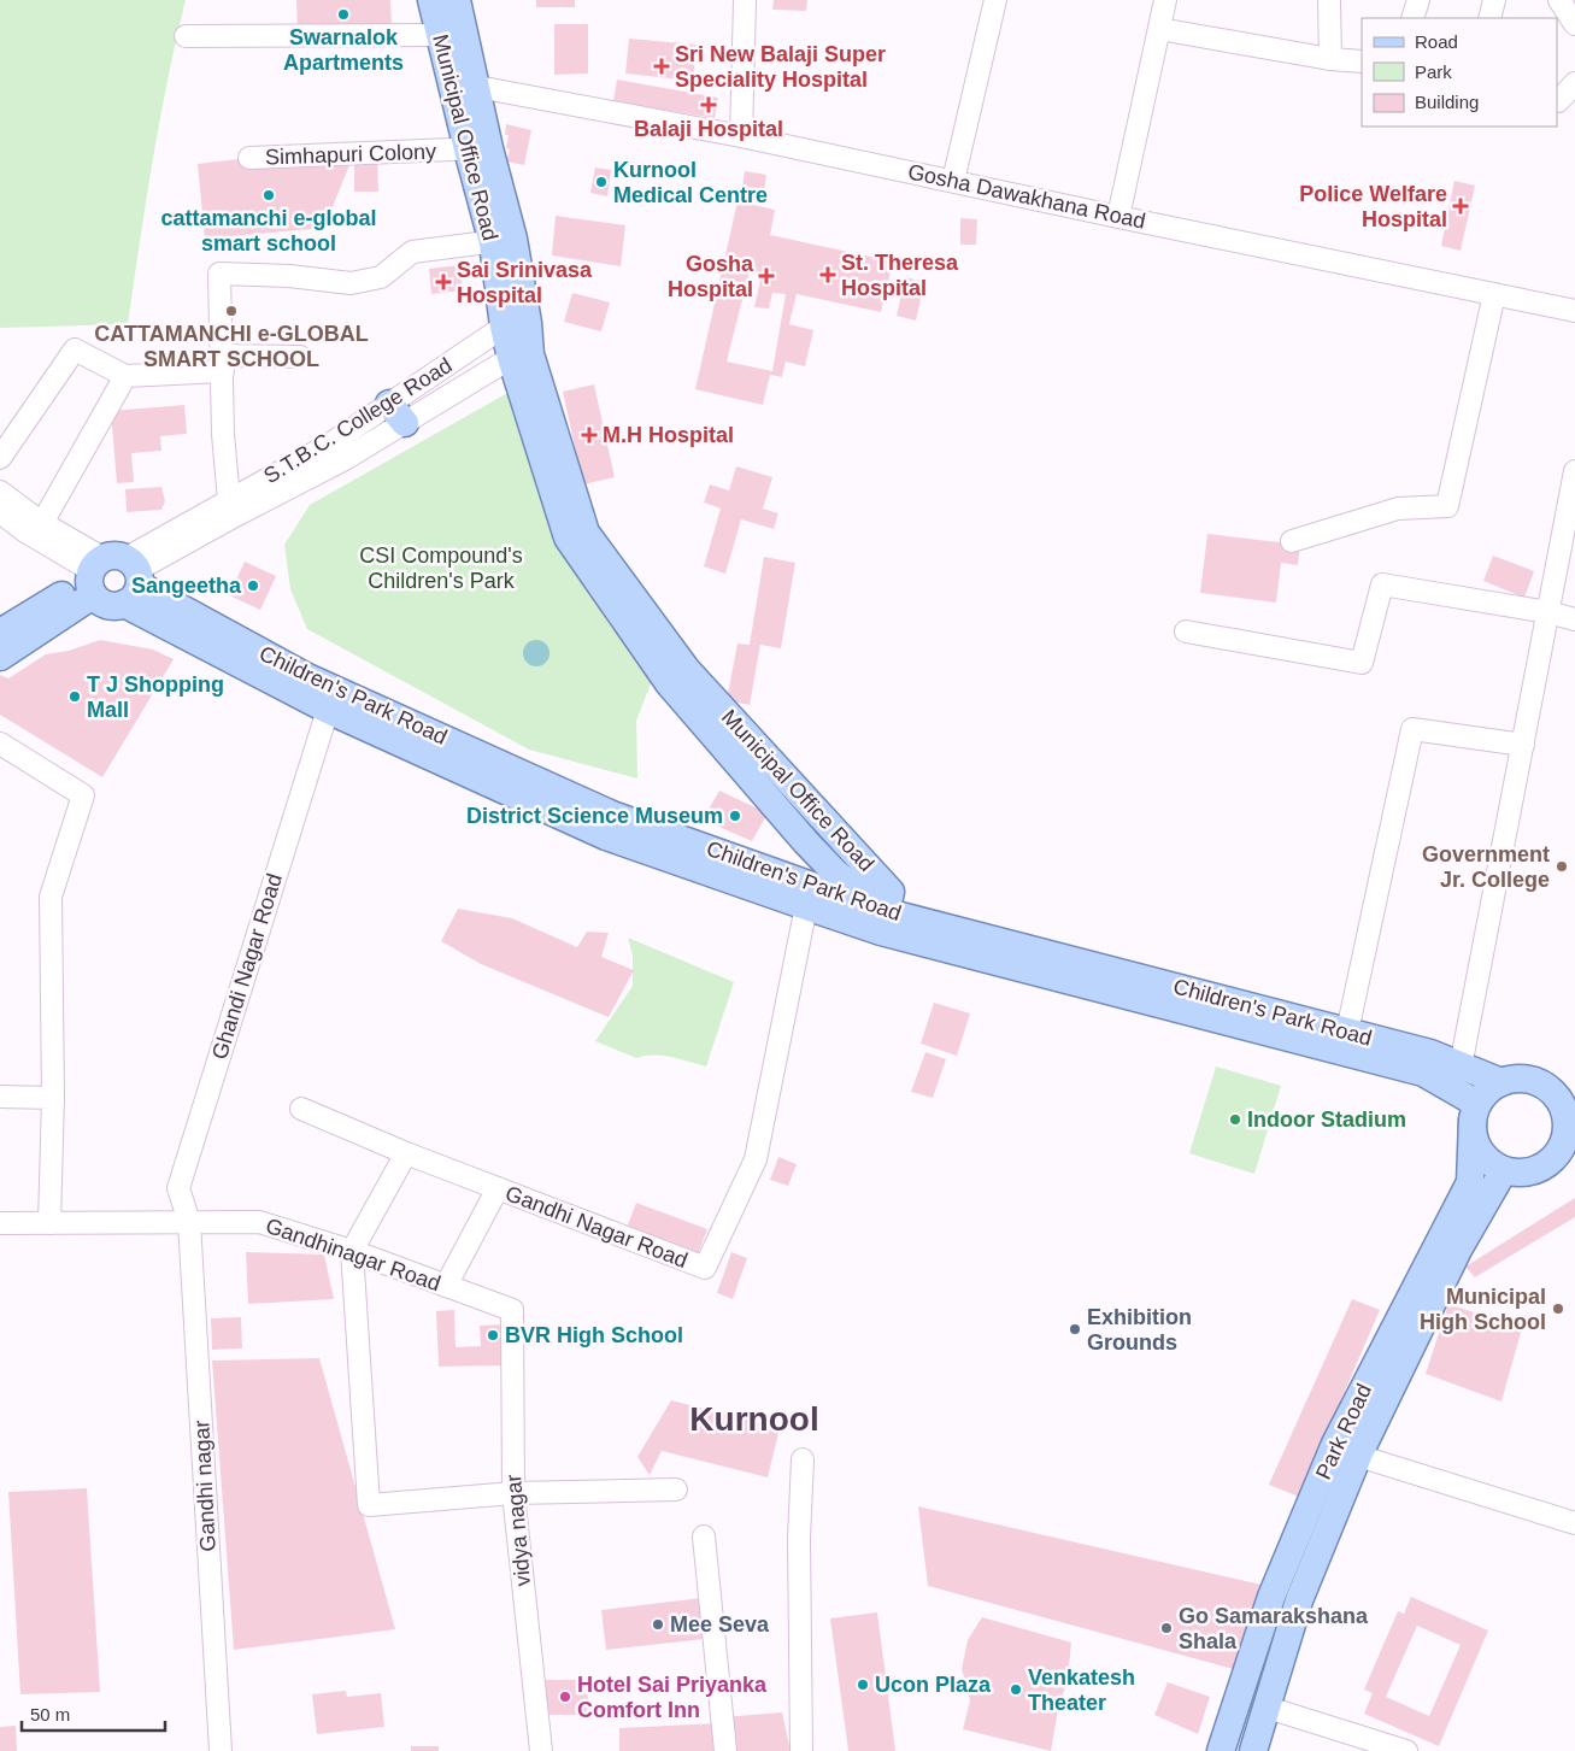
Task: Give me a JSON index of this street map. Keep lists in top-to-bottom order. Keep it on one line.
{"streets":{"main road":["Municipal Office Road","S.T.B.C. College Road","Children's Park Road","Park Road"],"street":["Simhapuri Colony","Gosha Dawakhana Road","Ghandi Nagar Road","Gandhi Nagar Road","Gandhinagar Road","Gandhi nagar","vidya nagar"]},"crossings":[["Municipal Office Road","Simhapuri Colony"],["Municipal Office Road","Gosha Dawakhana Road"],["Municipal Office Road","S.T.B.C. College Road"],["Municipal Office Road","Children's Park Road"],["S.T.B.C. College Road","Children's Park Road"],["Children's Park Road","Ghandi Nagar Road"],["Children's Park Road","Gandhi Nagar Road"],["Children's Park Road","Park Road"],["Ghandi Nagar Road","Gandhinagar Road"],["Ghandi Nagar Road","Gandhi nagar"],["Gandhinagar Road","Gandhi nagar"],["Gandhinagar Road","vidya nagar"]],"districts":["Kurnool"],"parks":["CSI Compound's Children's Park"],"places":{"other":["Swarnalok Apartments","Kurnool Medical Centre","cattamanchi e-global smart school","CATTAMANCHI e-GLOBAL SMART SCHOOL","Sangeetha","T J Shopping Mall","District Science Museum","Government Jr. College","Indoor Stadium","Municipal High School","Exhibition Grounds","BVR High School","Mee Seva","Go Samarakshana Shala","Ucon Plaza","Venkatesh Theater","Hotel Sai Priyanka Comfort Inn"],"health":["Sri New Balaji Super Speciality Hospital","Balaji Hospital","Police Welfare Hospital","St. Theresa Hospital","Gosha Hospital","Sai Srinivasa Hospital","M.H Hospital"]},"legend":["Road","Park","Building"],"scale_bar":"50 m"}
